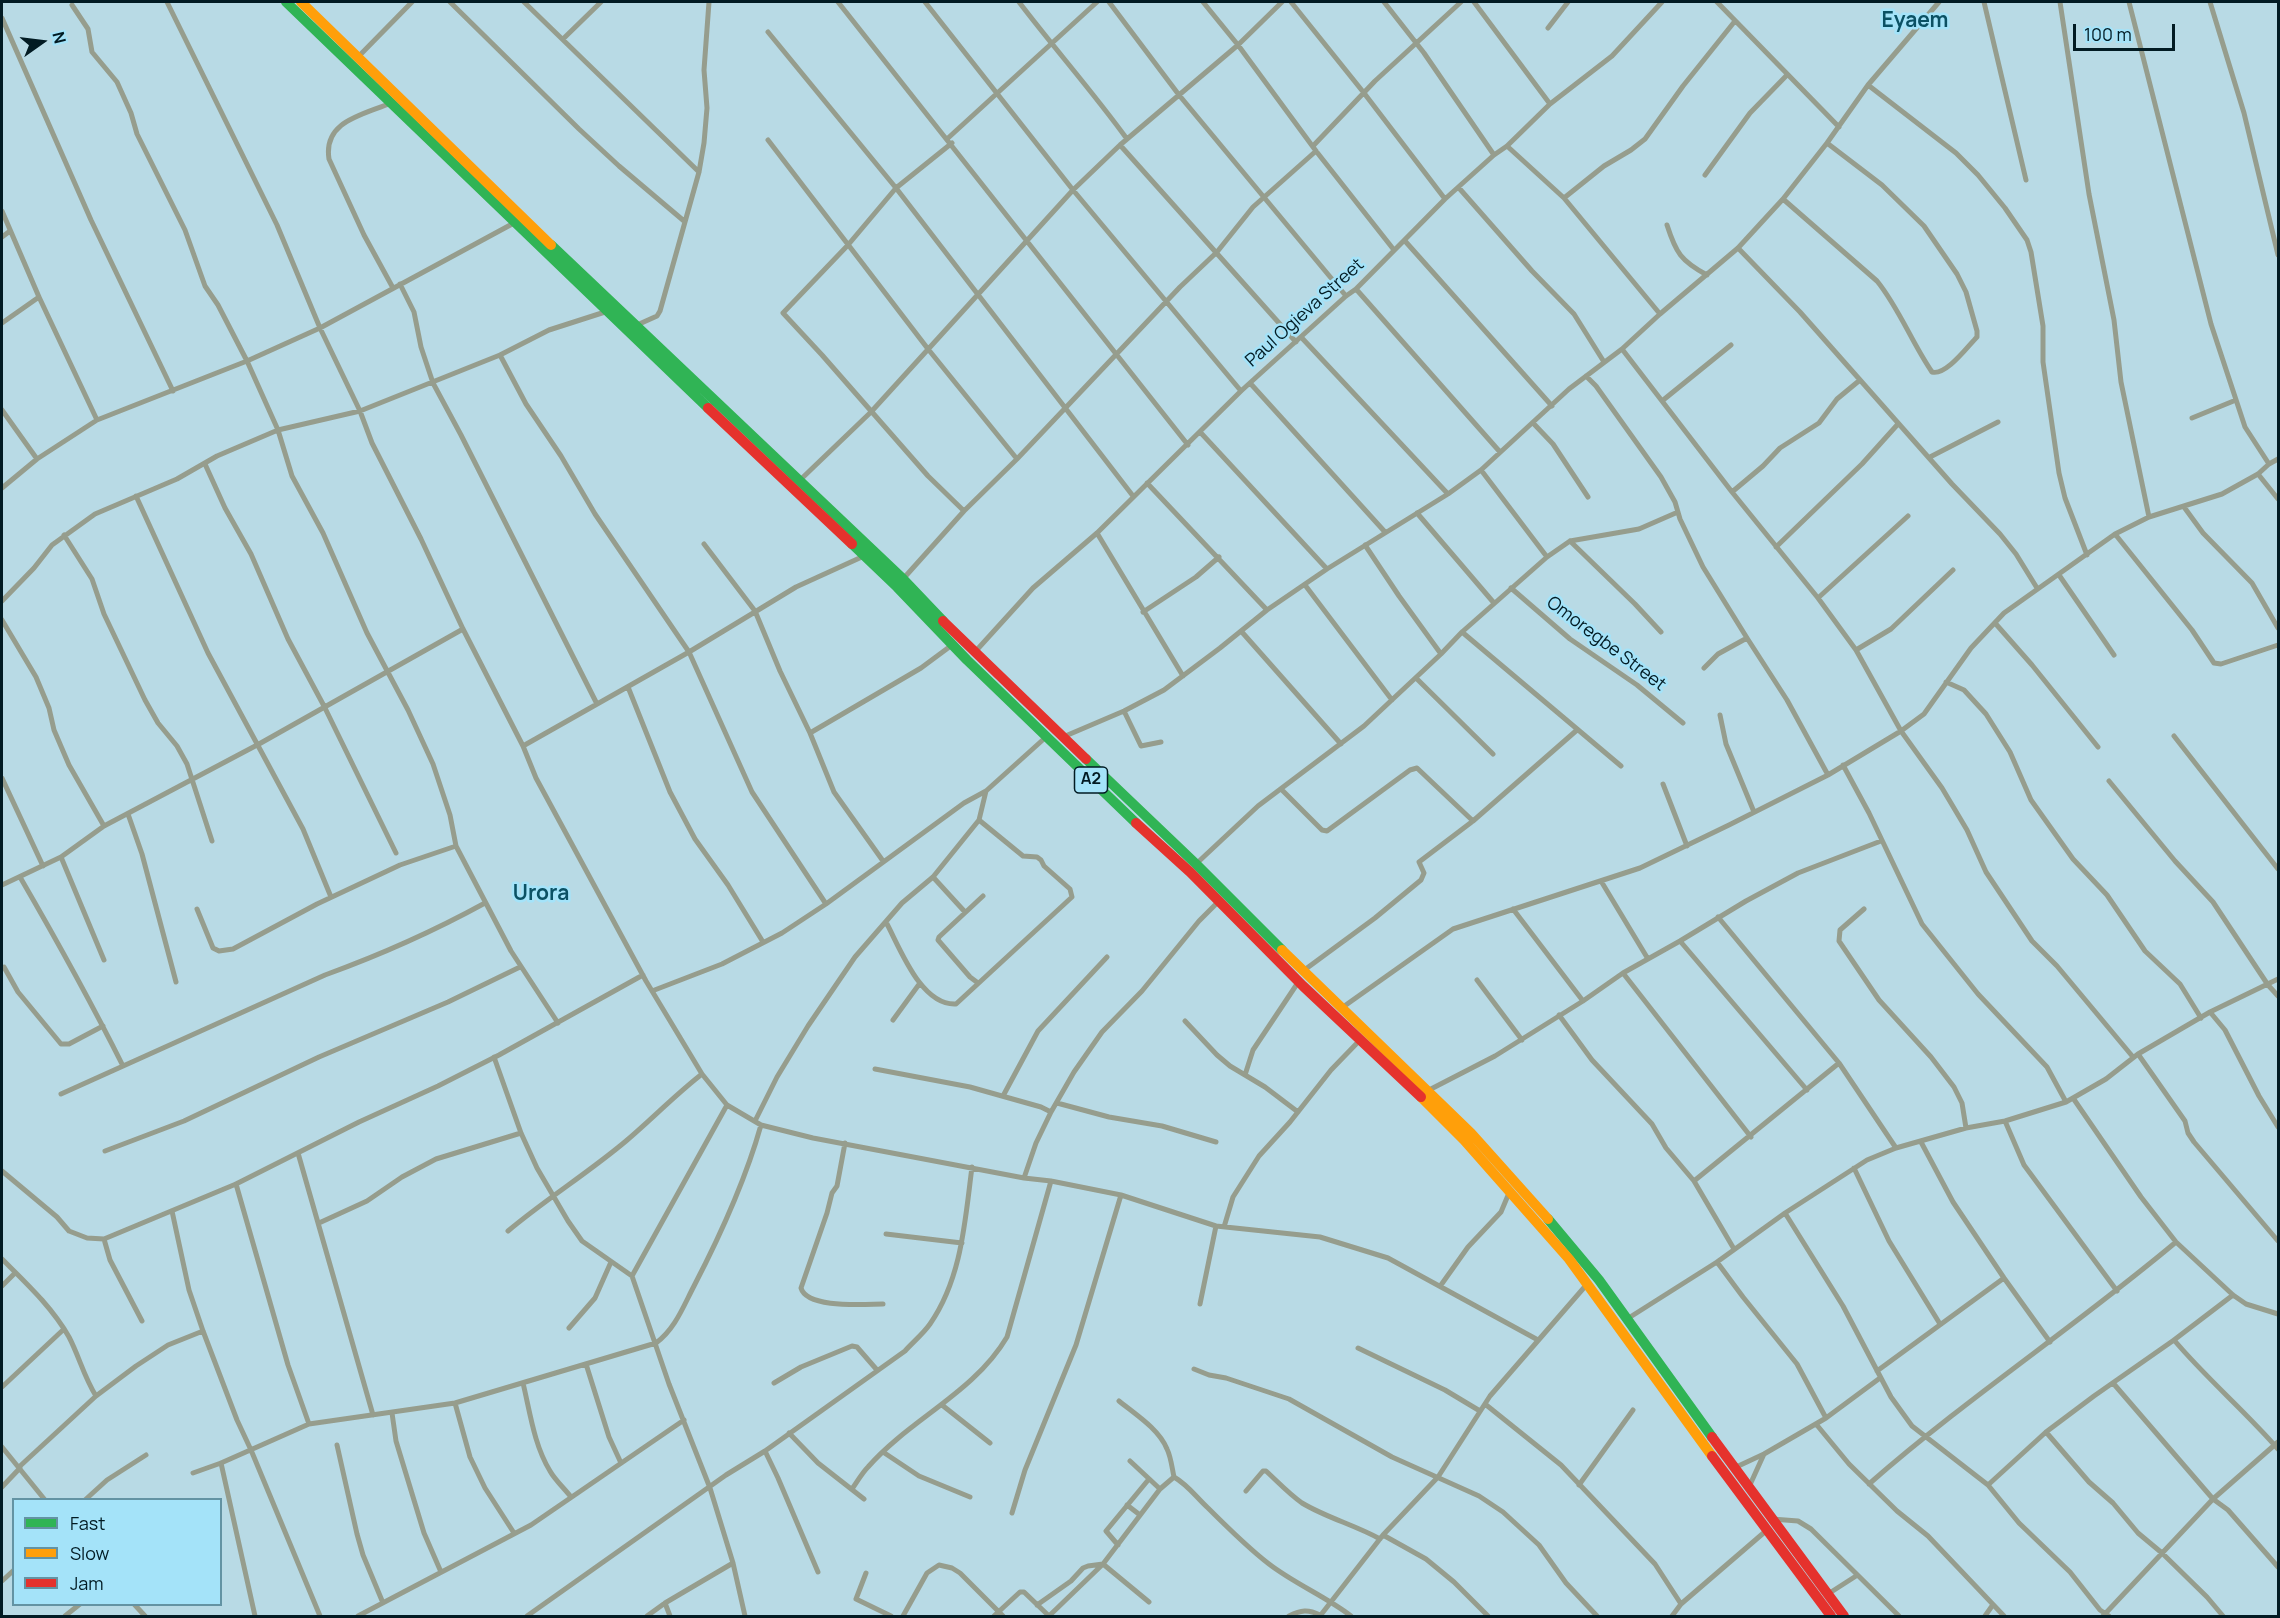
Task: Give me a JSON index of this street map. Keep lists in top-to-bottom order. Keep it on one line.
{"streets":{"highway":["A2"],"street":["Paul Ogieva Street","Omoregbe Street"]},"crossings":[["Paul Ogieva Street","A2"]],"districts":["Eyaem","Urora"],"legend":["Fast","Slow","Jam"],"scale_bar":"100 m","north":"right"}
